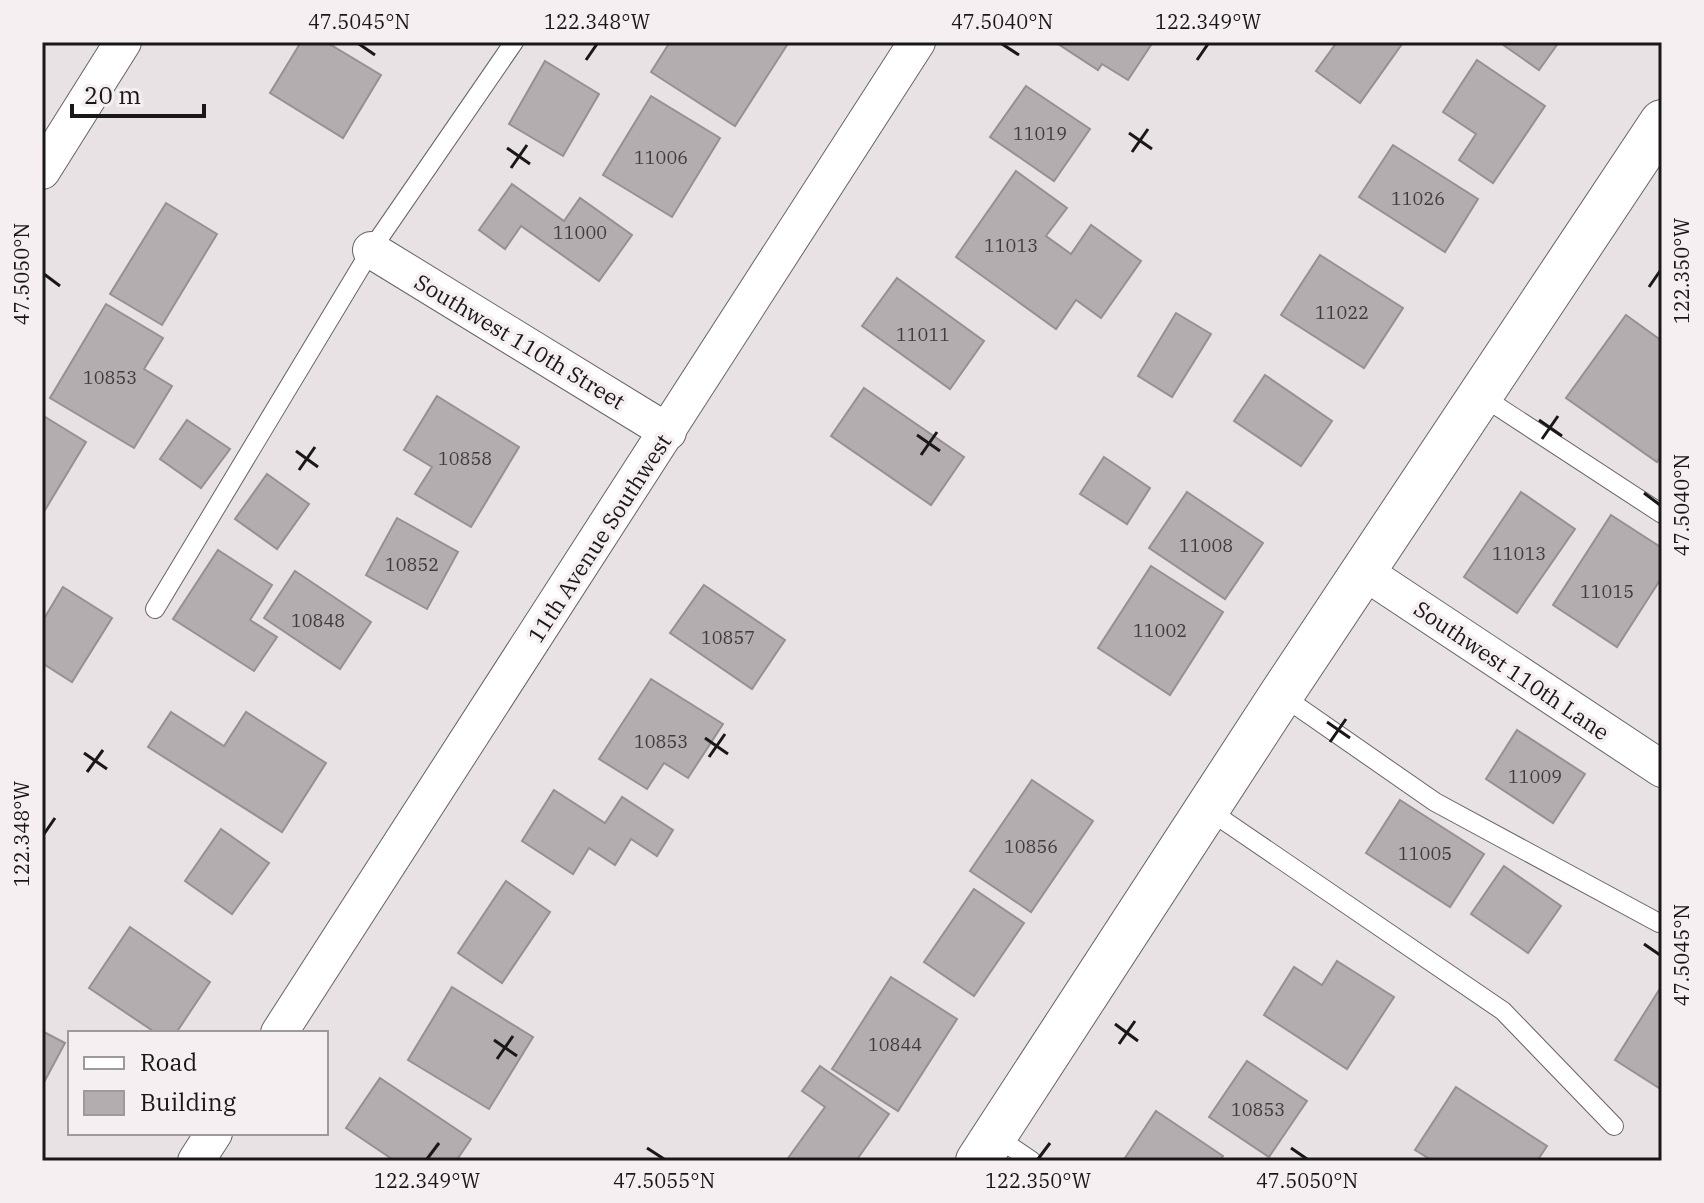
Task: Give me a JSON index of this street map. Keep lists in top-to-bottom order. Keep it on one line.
{"streets":{"street":["Southwest 110th Street","11th Avenue Southwest","Southwest 110th Lane"]},"crossings":[["Southwest 110th Street","11th Avenue Southwest"]],"house_numbers":["11019","11006","11026","11000","11013","11022","11011","10853","10858","11008","11013","10852","11015","10848","11002","10857","10853","11009","10856","11005","10844","10853"],"legend":["Road","Building"],"scale_bar":"20 m","coordinates":["47.5045°N","122.348°W","47.5040°N","122.349°W","122.350°W","47.5050°N","47.5055°N"]}
